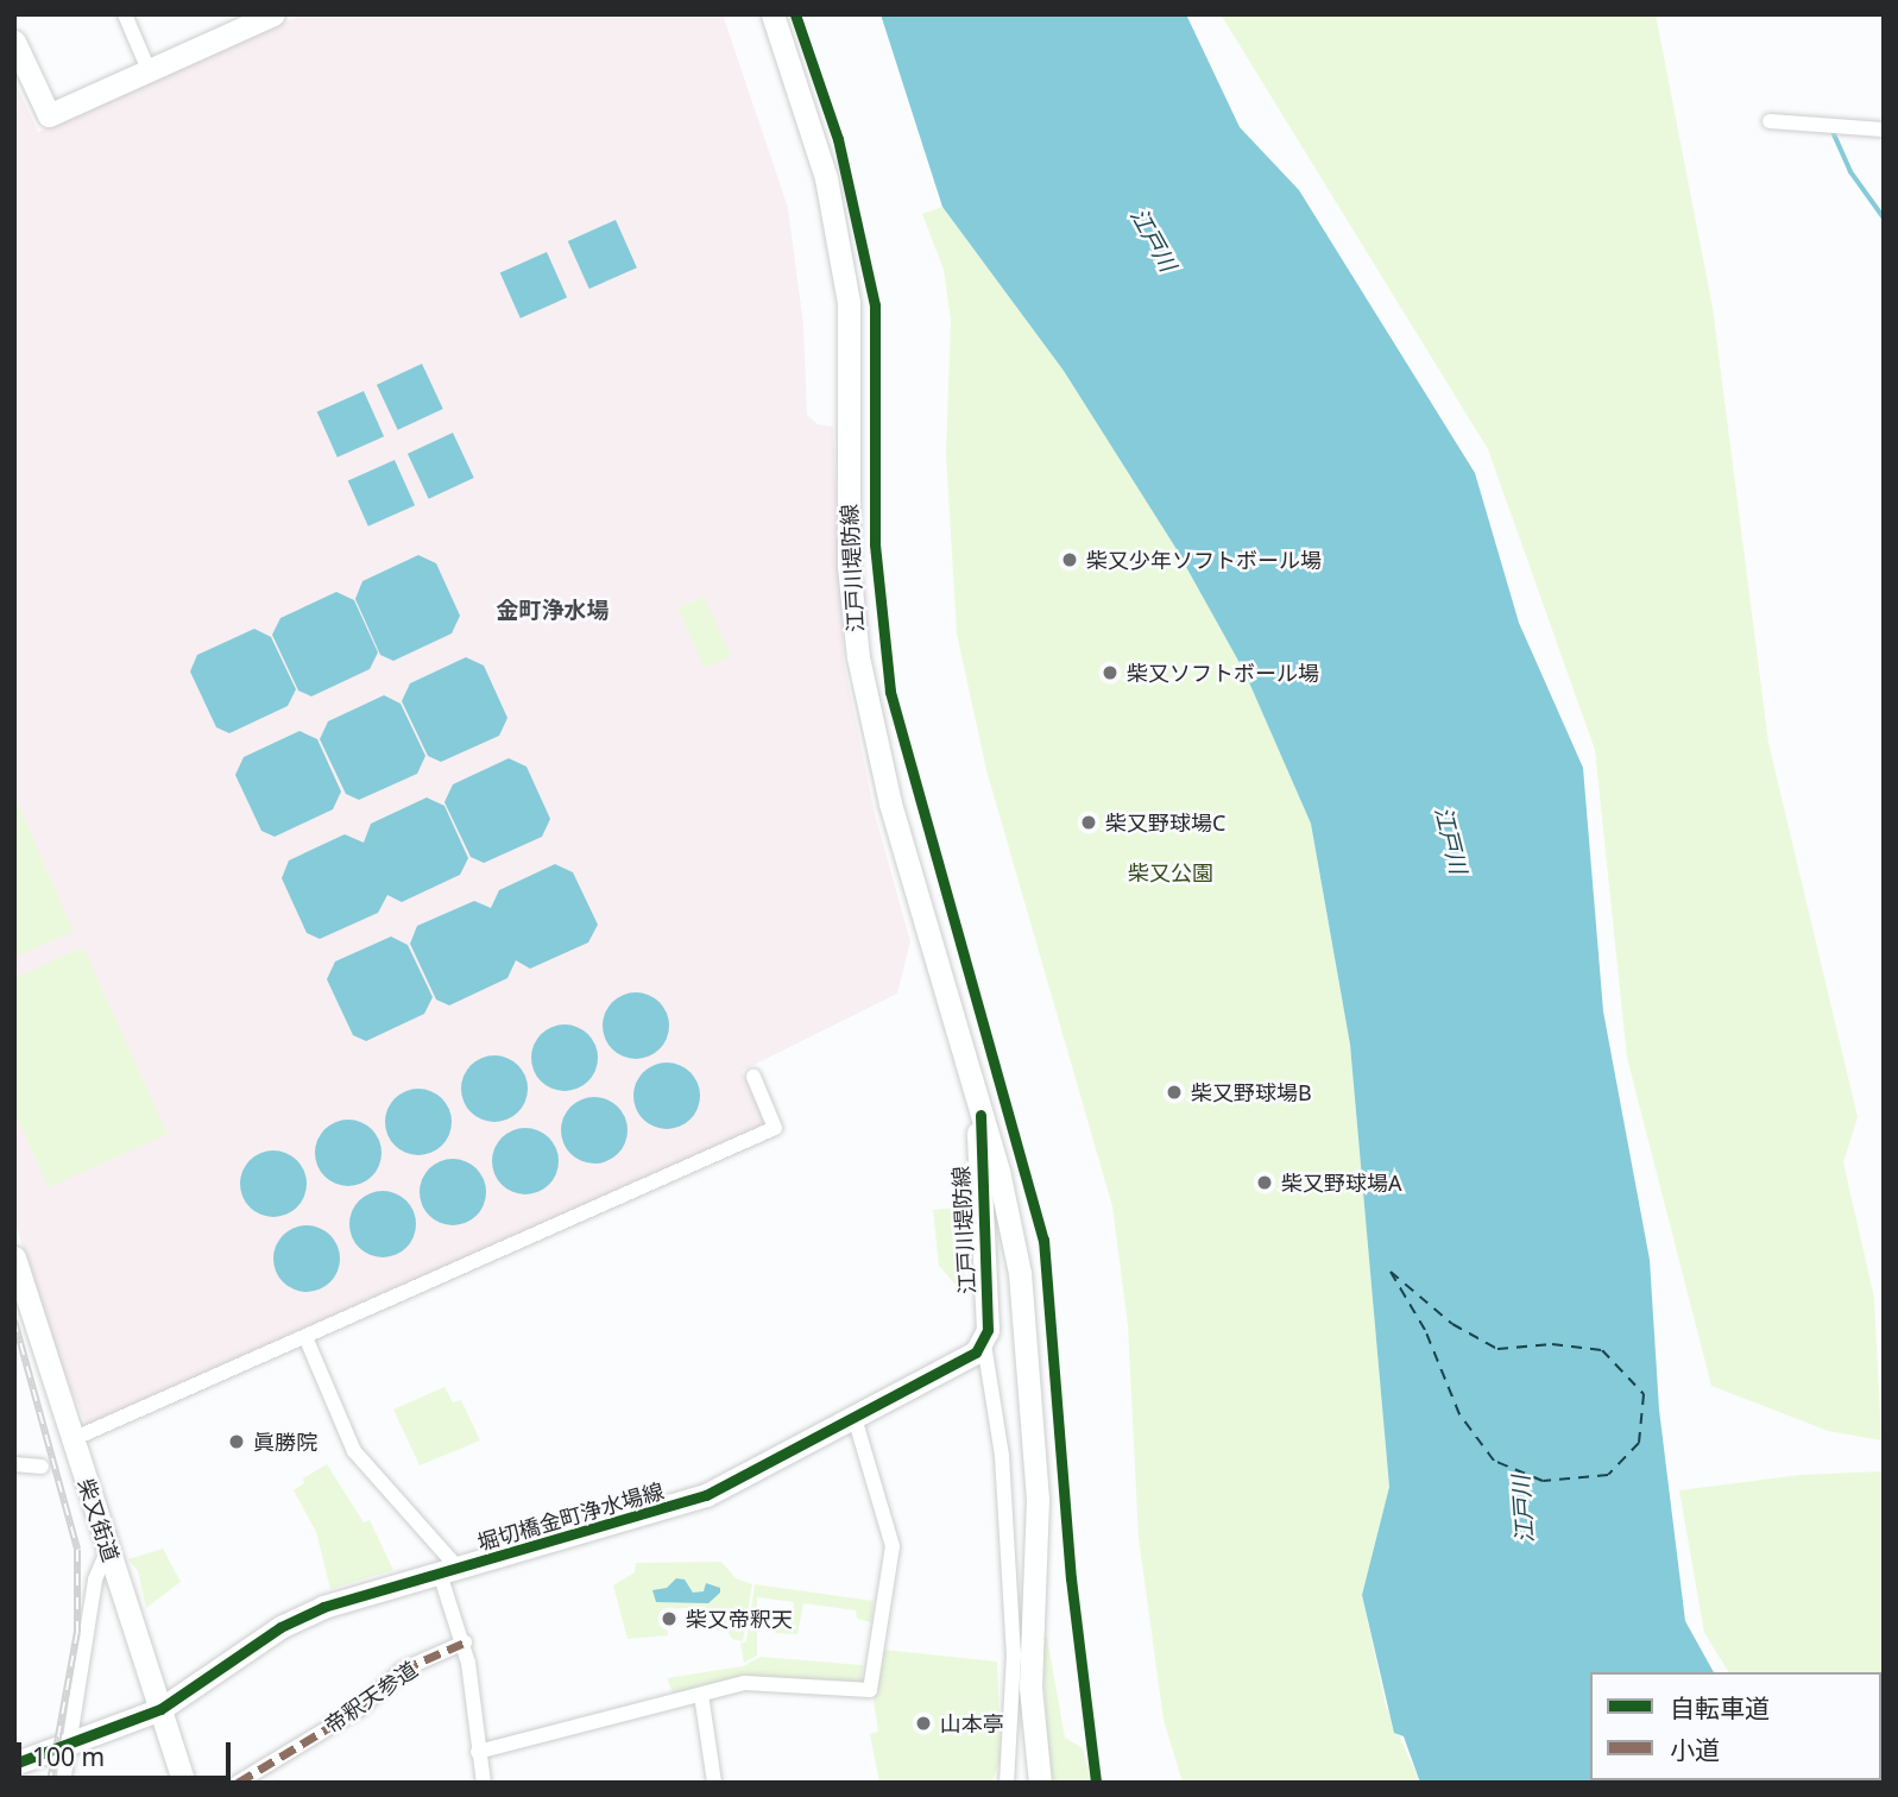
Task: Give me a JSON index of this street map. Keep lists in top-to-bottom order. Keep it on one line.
{"streets":{"main road":["江戸川堤防線","堀切橋金町浄水場線","柴又街道"],"street":["帝釈天参道"]},"crossings":[["江戸川堤防線","堀切橋金町浄水場線"],["堀切橋金町浄水場線","柴又街道"]],"districts":["金町浄水場"],"water":["江戸川"],"parks":["柴又公園"],"places":["柴又少年ソフトボール場","柴又ソフトボール場","柴又野球場C","柴又野球場B","柴又野球場A","眞勝院","柴又帝釈天","山本亭"],"legend":["自転車道","小道"],"scale_bar":"100 m"}
